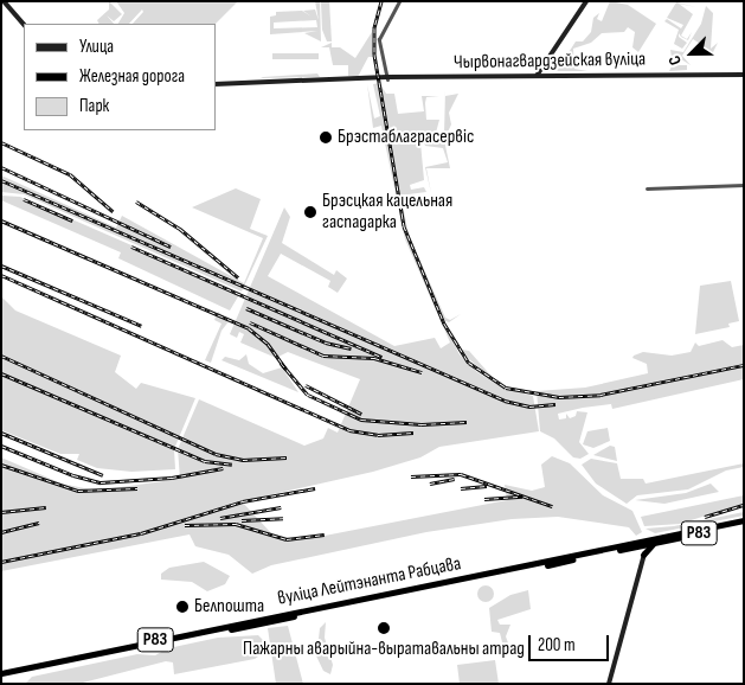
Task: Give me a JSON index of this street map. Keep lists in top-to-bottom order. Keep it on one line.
{"streets":{"highway":["Р83","вуліца Лейтэнанта Рабцава"],"main road":["Чырвонагвардзейская вуліца"]},"places":["Брэстаблаграсервіс","Брэсцкая кацельная гаспадарка","Белпошта","Пажарны аварыйна-выратавальны атрад"],"legend":["Улица","Железная дорога","Парк"],"scale_bar":"200 m","north":"bottom left"}
